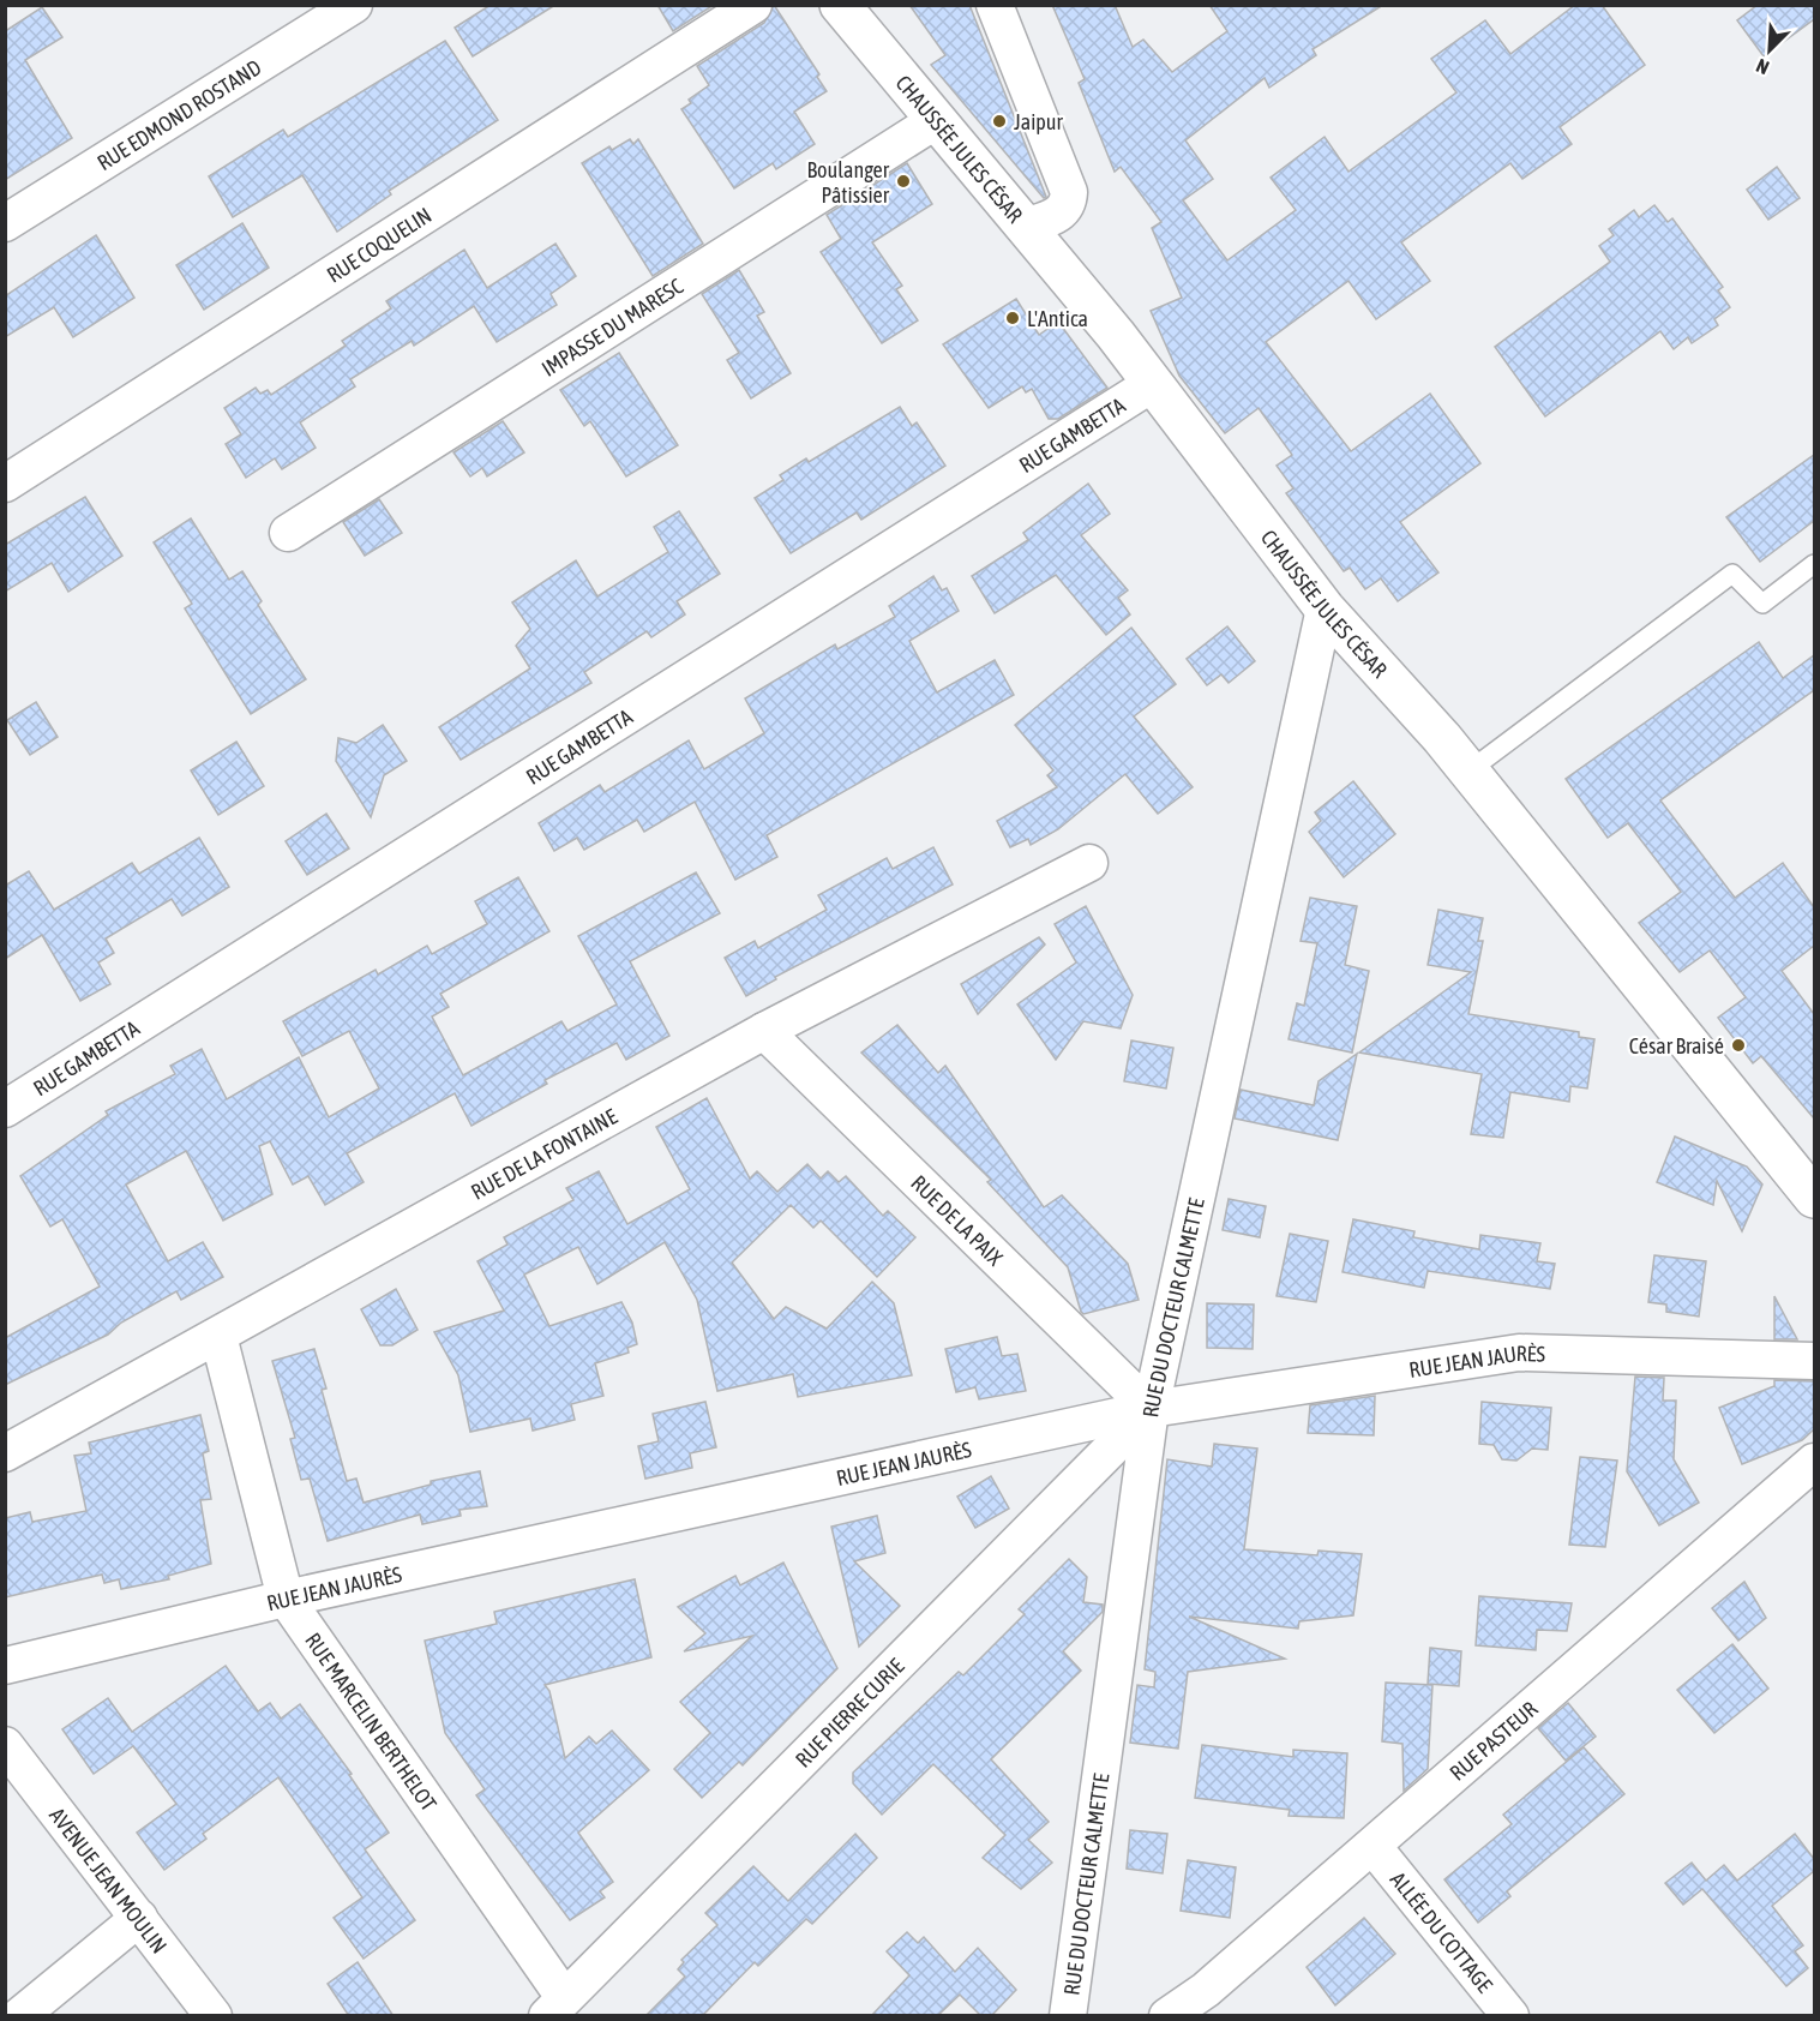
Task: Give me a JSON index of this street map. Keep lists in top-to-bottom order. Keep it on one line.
{"streets":{"street":["RUE EDMOND ROSTAND","CHAUSSÉE JULES CÉSAR","RUE COQUELIN","IMPASSE DU MARESC","RUE GAMBETTA","RUE DE LA FONTAINE","RUE DE LA PAIX","RUE DU DOCTEUR CALMETTE","RUE JEAN JAURÈS","RUE PIERRE CURIE","RUE MARCELIN BERTHELOT","RUE PASTEUR","AVENUE JEAN MOULIN","ALLÉE DU COTTAGE"]},"crossings":[["CHAUSSÉE JULES CÉSAR","IMPASSE DU MARESC"],["CHAUSSÉE JULES CÉSAR","RUE GAMBETTA"],["CHAUSSÉE JULES CÉSAR","RUE DU DOCTEUR CALMETTE"],["RUE DE LA FONTAINE","RUE DE LA PAIX"],["RUE DE LA FONTAINE","RUE MARCELIN BERTHELOT"],["RUE DE LA PAIX","RUE DU DOCTEUR CALMETTE"],["RUE DE LA PAIX","RUE JEAN JAURÈS"],["RUE DE LA PAIX","RUE PIERRE CURIE"],["RUE DU DOCTEUR CALMETTE","RUE JEAN JAURÈS"],["RUE DU DOCTEUR CALMETTE","RUE PIERRE CURIE"],["RUE JEAN JAURÈS","RUE PIERRE CURIE"],["RUE JEAN JAURÈS","RUE MARCELIN BERTHELOT"],["RUE PIERRE CURIE","RUE MARCELIN BERTHELOT"],["RUE PASTEUR","ALLÉE DU COTTAGE"]],"places":["Jaipur","Boulanger Pâtissier","L'Antica","César Braisé"],"north":"bottom left"}
